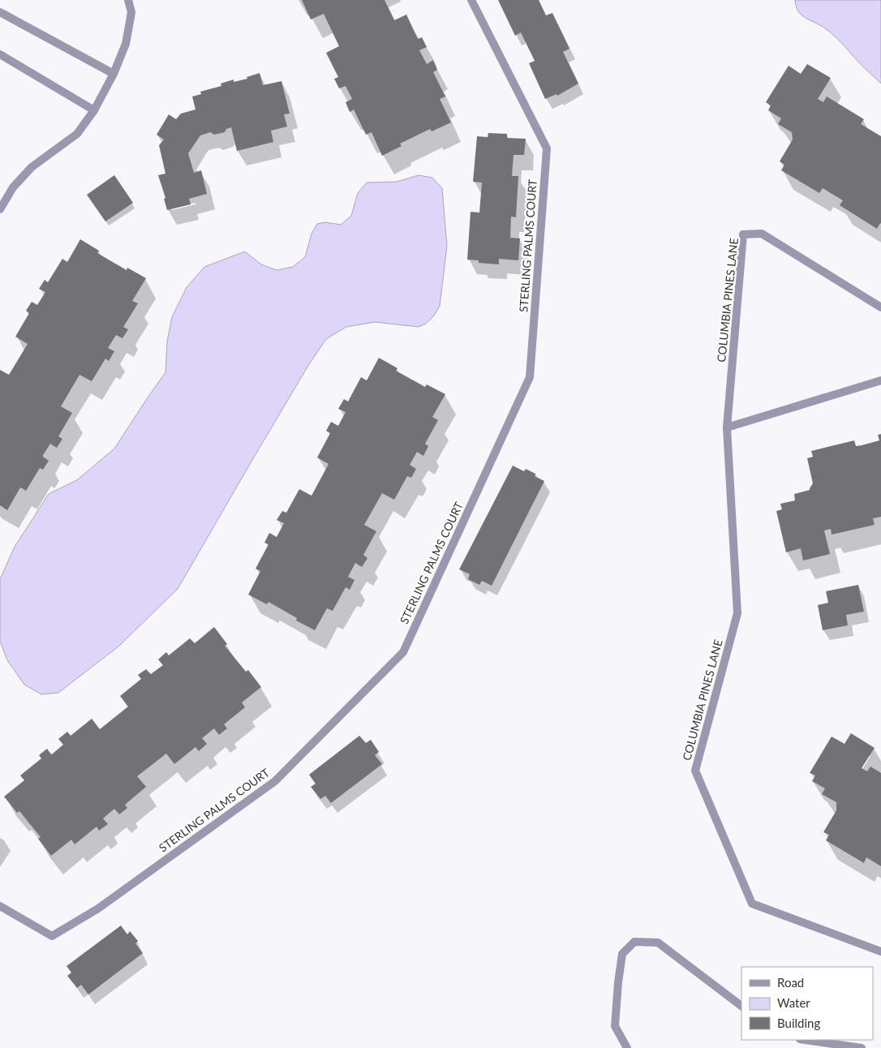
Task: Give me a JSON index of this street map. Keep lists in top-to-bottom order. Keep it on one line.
{"streets":{"street":["STERLING PALMS COURT","COLUMBIA PINES LANE"]},"legend":["Road","Water","Building"]}
